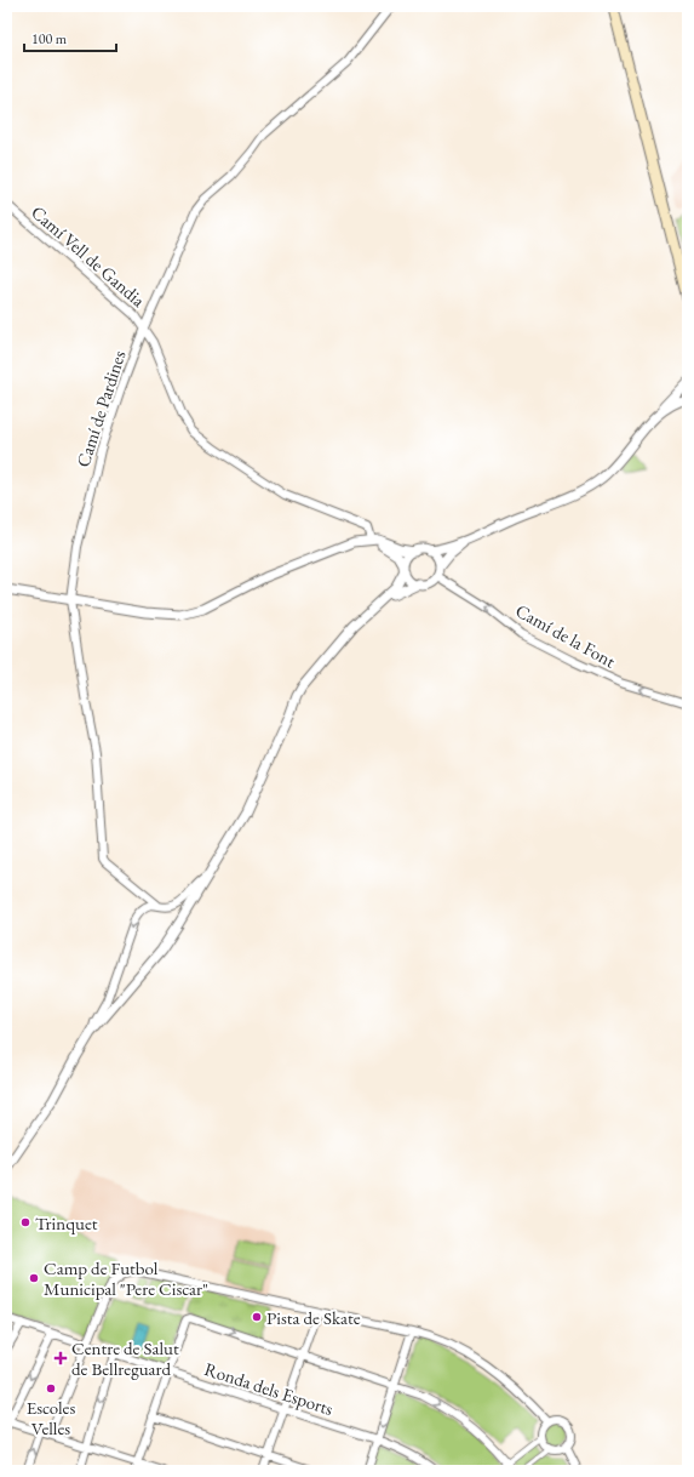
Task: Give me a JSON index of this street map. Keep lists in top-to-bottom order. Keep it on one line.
{"streets":{"street":["Camí Vell de Gandia","Camí de Pardines","Camí de la Font","Ronda dels Esports"]},"crossings":[["Camí Vell de Gandia","Camí de Pardines"]],"one_way":["Camí de la Font"],"places":{"other":["Trinquet","Camp de Futbol Municipal \"Pere Ciscar\"","Pista de Skate","Escoles Velles"],"health":["Centre de Salut de Bellreguard"]},"scale_bar":"100 m"}
